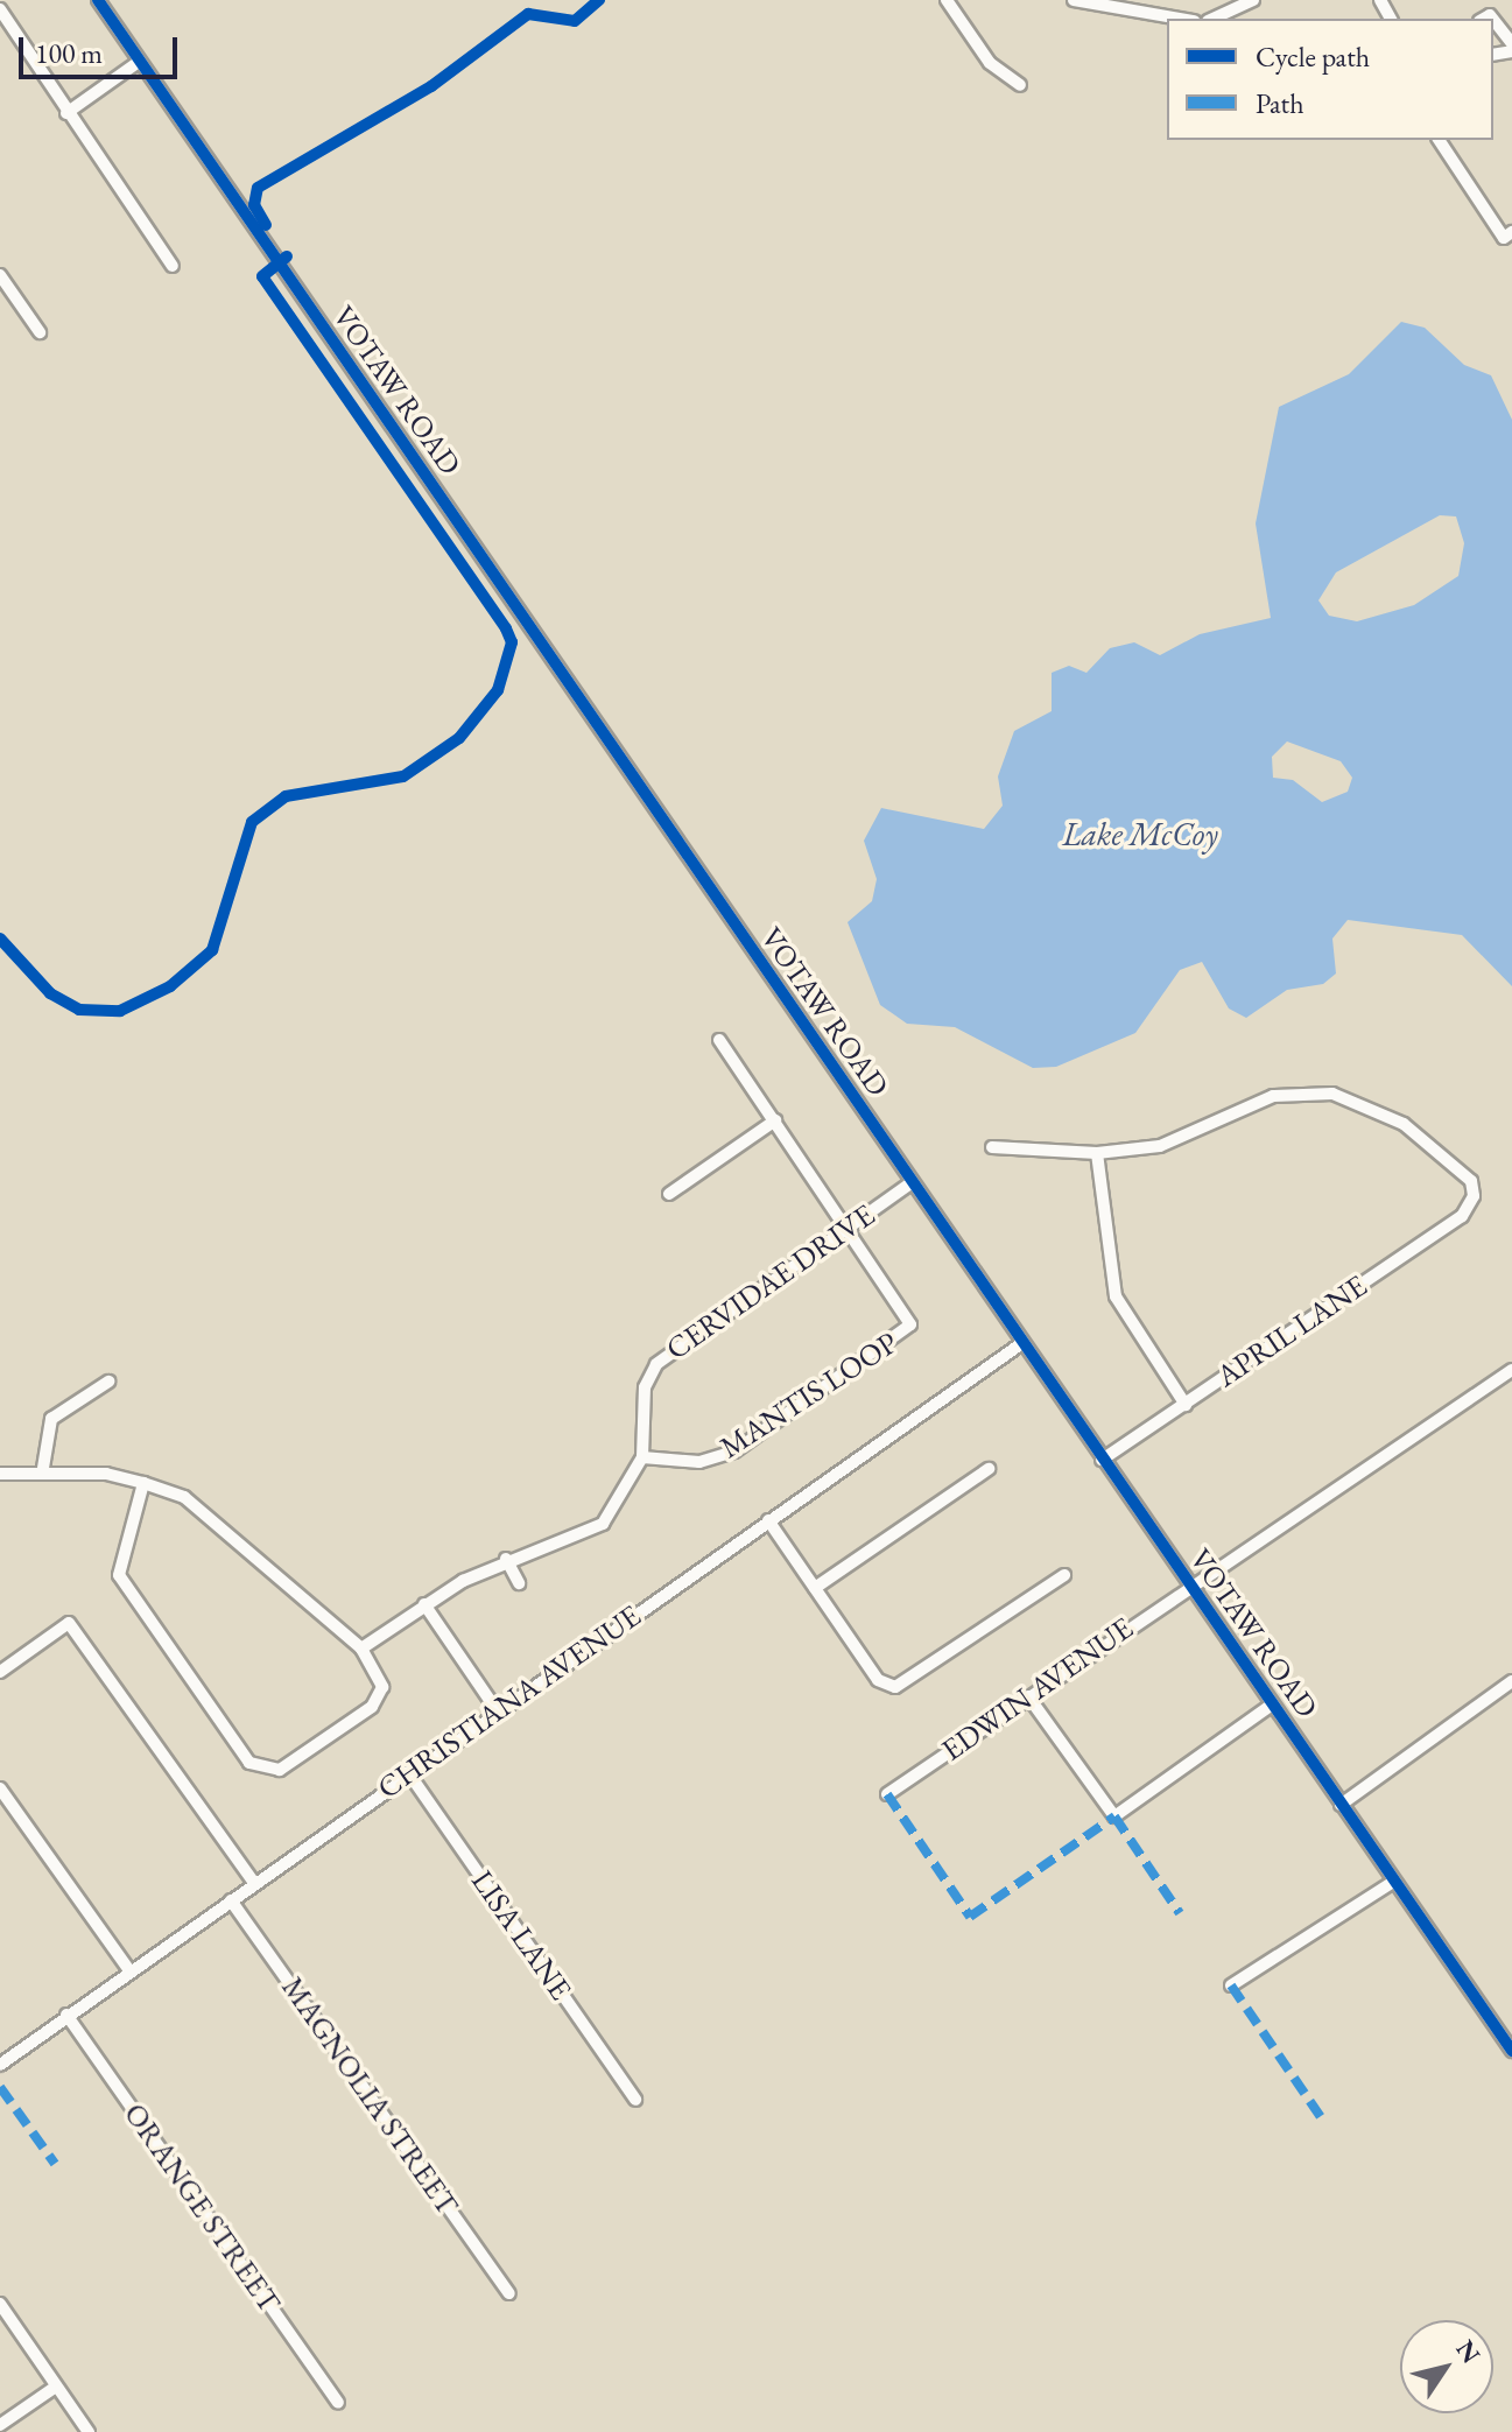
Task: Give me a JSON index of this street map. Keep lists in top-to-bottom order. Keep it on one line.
{"streets":{"street":["VOTAW ROAD","CERVIDAE DRIVE","APRIL LANE","MANTIS LOOP","EDWIN AVENUE","CHRISTIANA AVENUE","LISA LANE","MAGNOLIA STREET","ORANGE STREET"]},"crossings":[["VOTAW ROAD","CERVIDAE DRIVE"],["VOTAW ROAD","APRIL LANE"],["VOTAW ROAD","EDWIN AVENUE"],["VOTAW ROAD","CHRISTIANA AVENUE"],["CERVIDAE DRIVE","MANTIS LOOP"],["CHRISTIANA AVENUE","LISA LANE"],["CHRISTIANA AVENUE","MAGNOLIA STREET"],["CHRISTIANA AVENUE","ORANGE STREET"]],"water":["Lake McCoy"],"legend":["Cycle path","Path"],"scale_bar":"100 m","north":"top right"}
